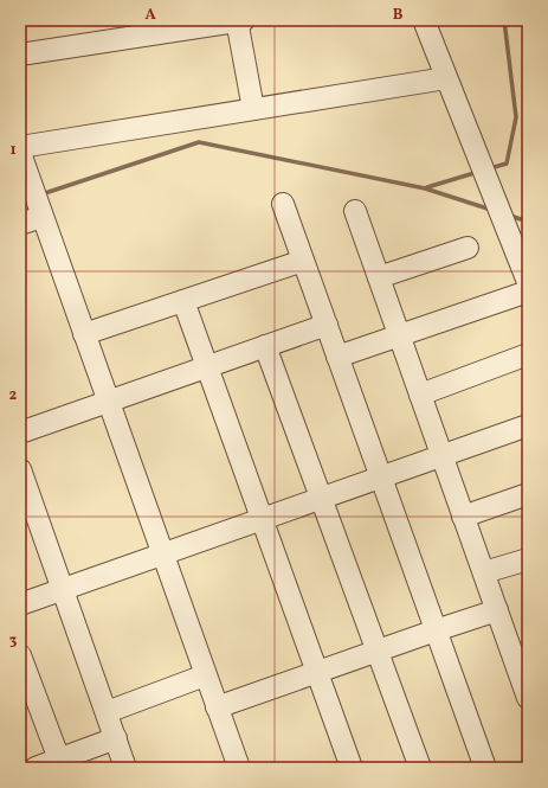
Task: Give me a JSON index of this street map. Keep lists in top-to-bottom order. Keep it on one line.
{"grid":{"columns":["A","B"],"rows":["1","2","3"]}}
